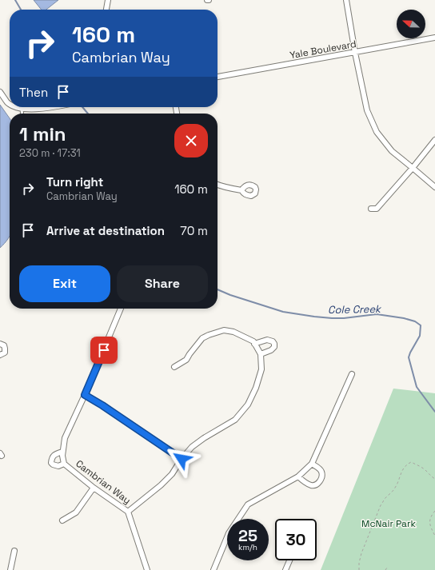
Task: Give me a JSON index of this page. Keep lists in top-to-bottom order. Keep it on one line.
{"streets":{"street":["Yale Boulevard","Cambrian Way"]},"water":["Cole Creek"],"parks":["McNair Park"],"north":"left","page":{"turn":["160 m","Cambrian Way"],"then":"Then","heading":["1 min","230 m · 17:31"],"list":[{"name":"Turn right","note":"Cambrian Way","value":"160 m"},{"name":"Arrive at destination","value":"70 m"}],"buttons":["Exit","Share"],"speed":"25 km/h","limit":"30"}}
